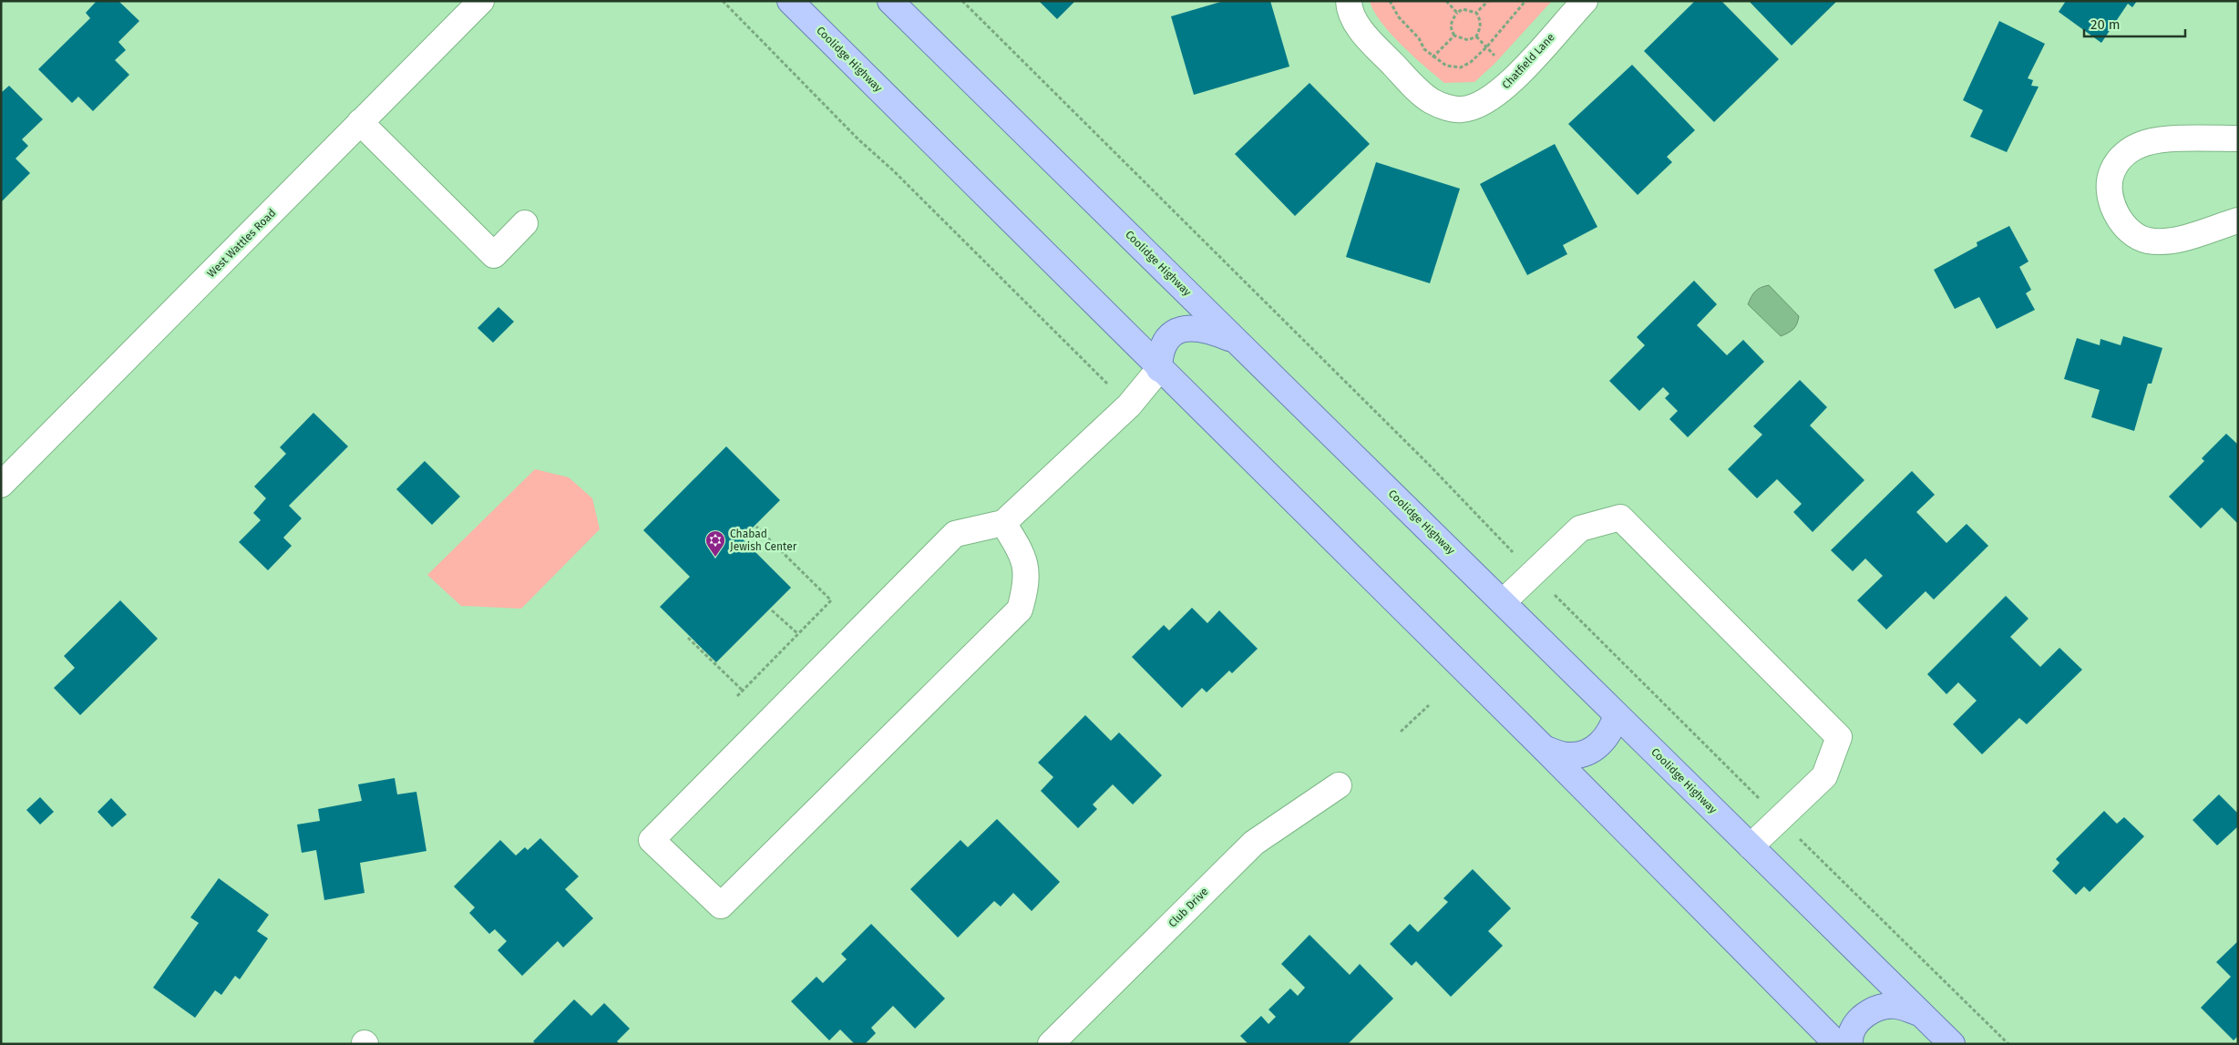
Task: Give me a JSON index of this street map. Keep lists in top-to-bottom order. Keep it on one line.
{"streets":{"main road":["Coolidge Highway"],"street":["Chatfield Lane","West Wattles Road","Club Drive"]},"places":{"synagogue":["Chabad Jewish Center"]},"scale_bar":"20 m"}
